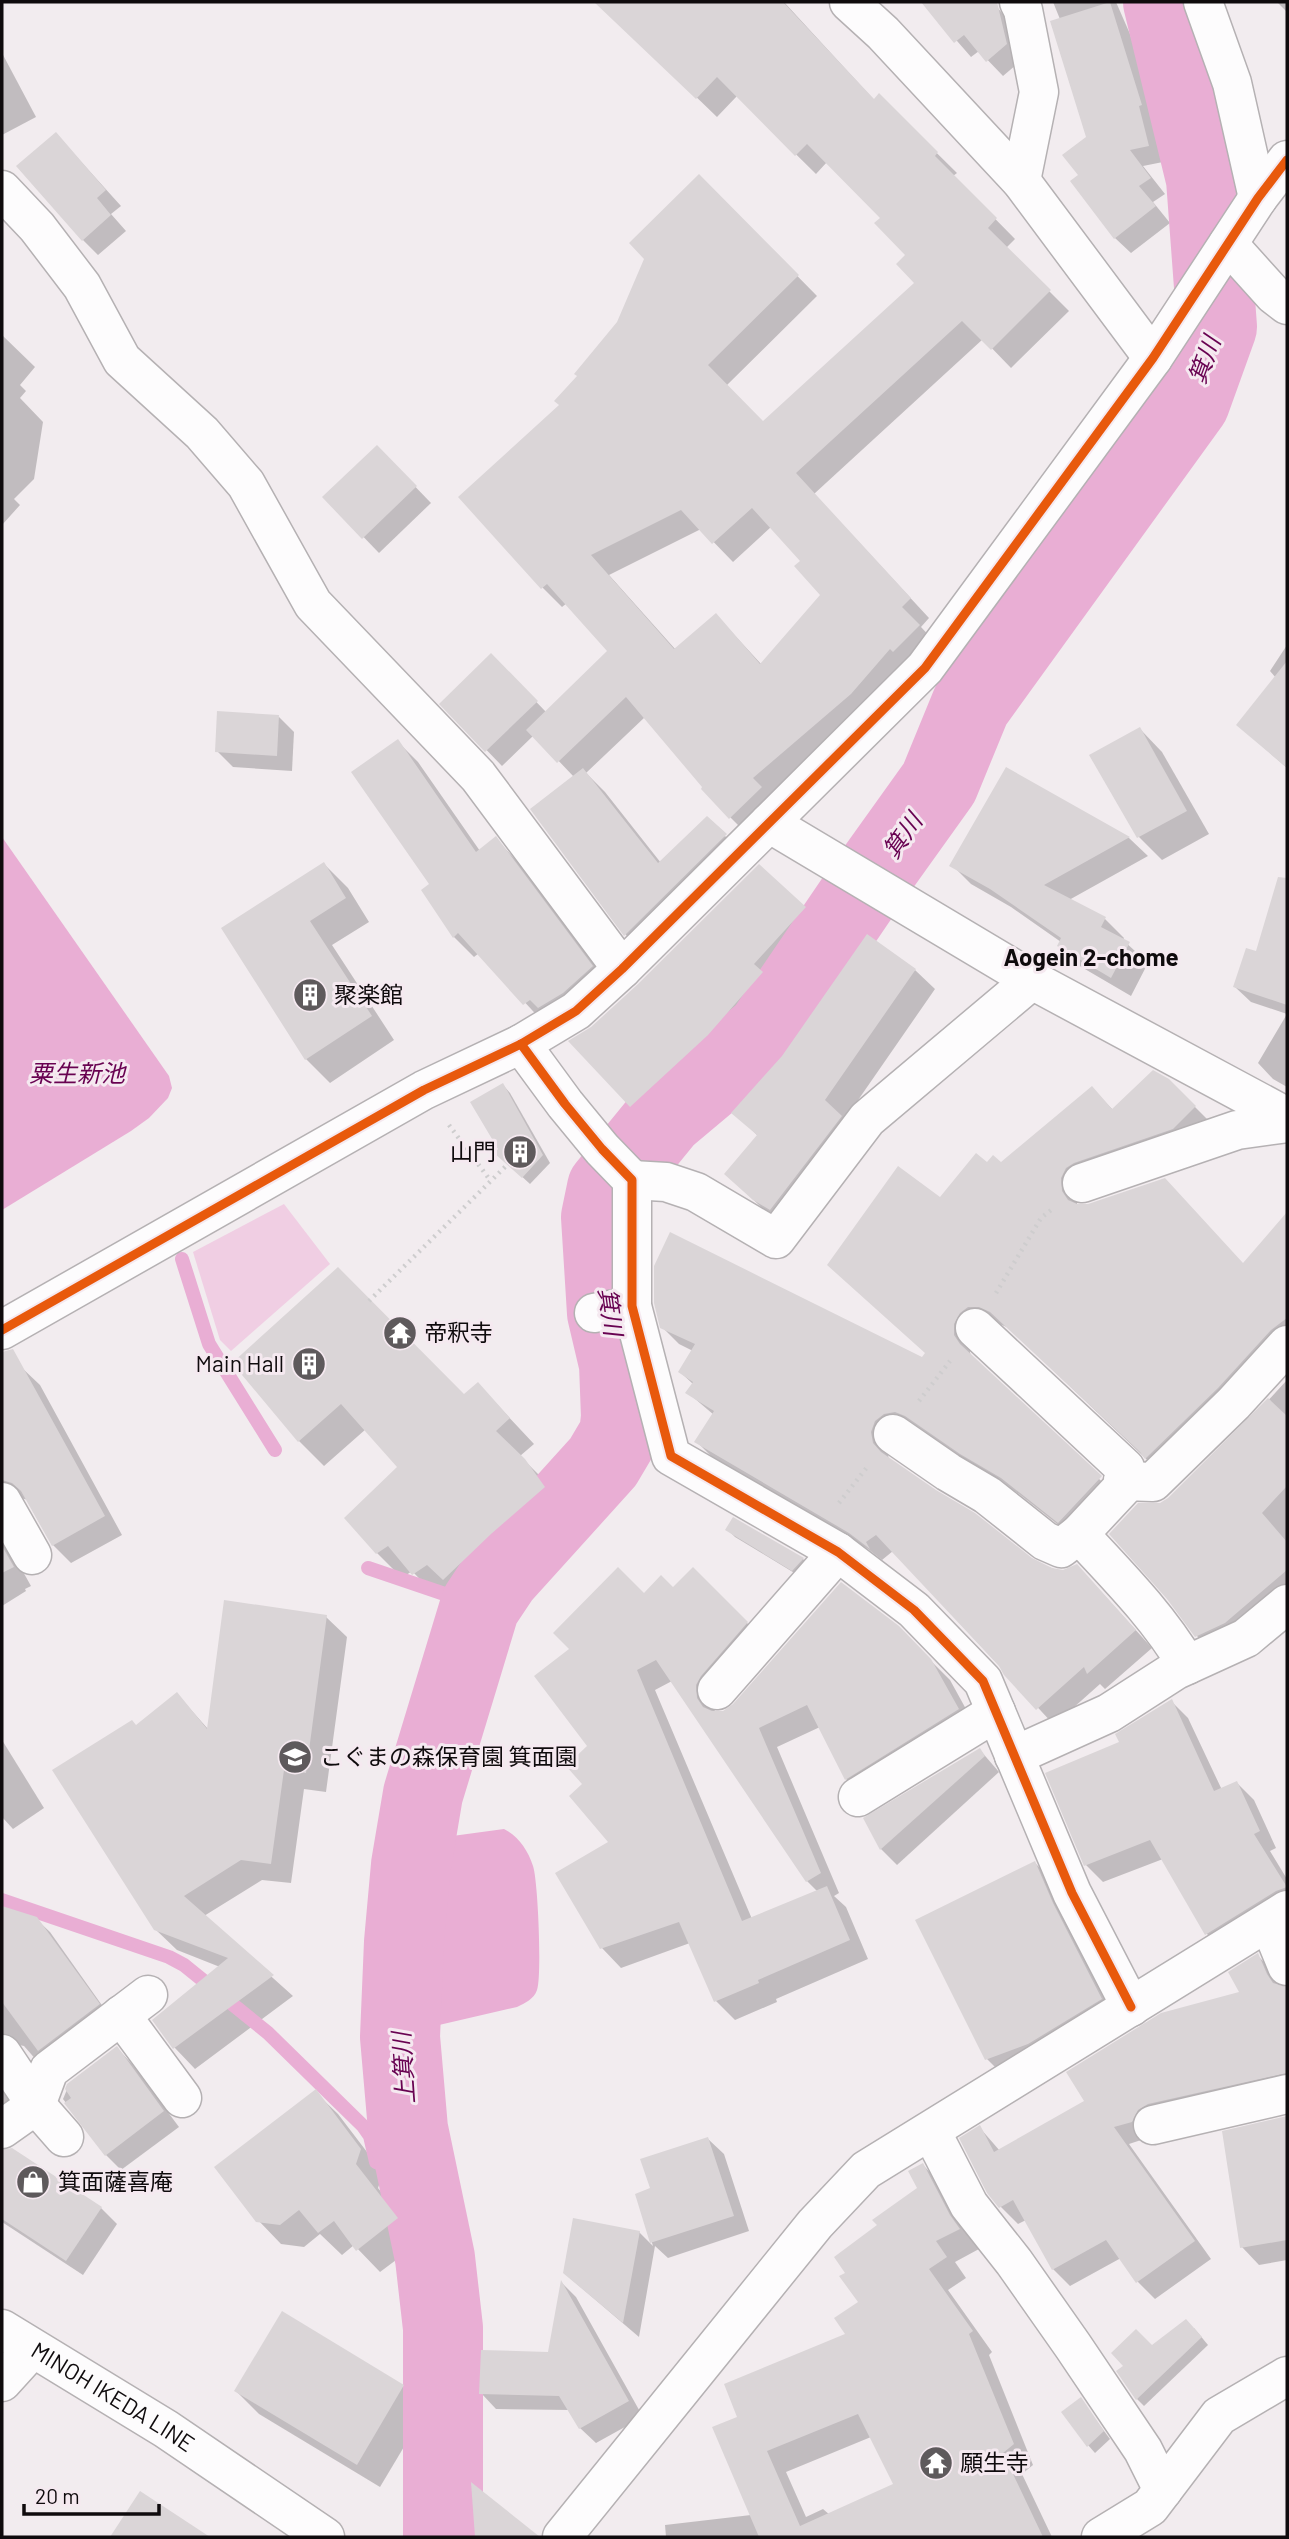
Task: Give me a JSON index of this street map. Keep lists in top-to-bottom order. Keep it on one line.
{"streets":{"street":["MINOH IKEDA LINE"]},"districts":["Aogein 2-chome"],"water":["箕川","粟生新池","上箕川"],"places":{"building":["聚楽館","山門","Main Hall"],"temple":["帝釈寺","願生寺"],"school or university":["こぐまの森保育園 箕面園"],"shop":["箕面薩喜庵"]},"scale_bar":"20 m"}
